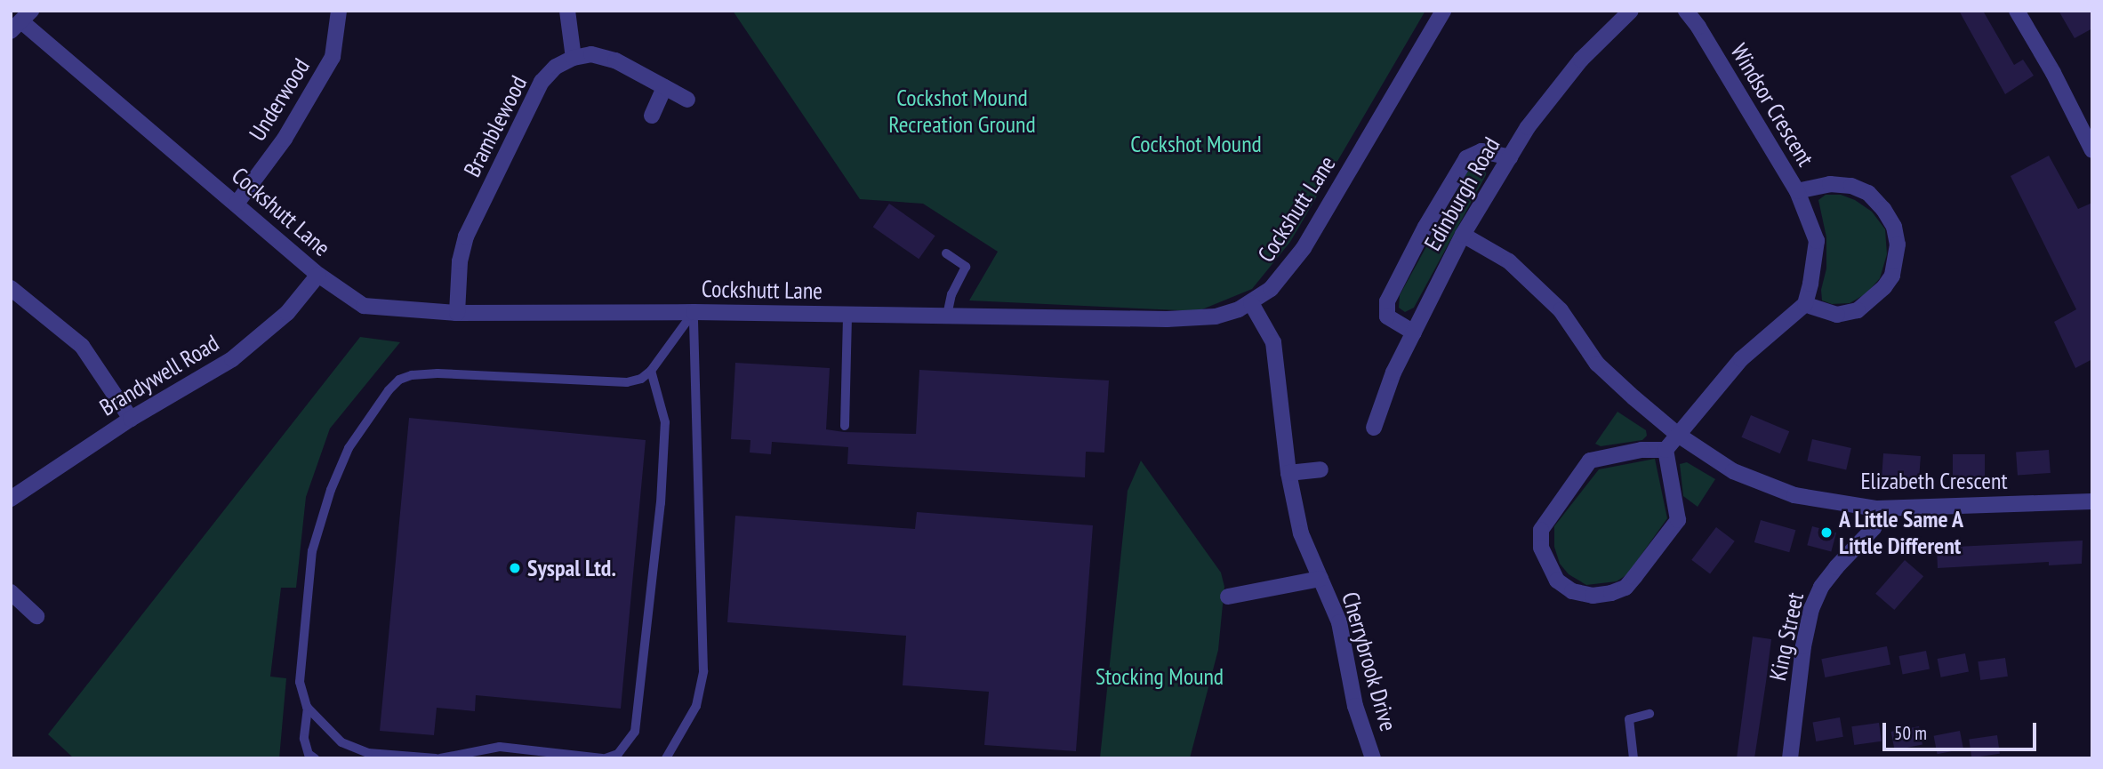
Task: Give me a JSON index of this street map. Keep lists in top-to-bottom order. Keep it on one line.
{"streets":{"street":["Underwood","Windsor Crescent","Bramblewood","Edinburgh Road","Cockshutt Lane","Brandywell Road","Elizabeth Crescent","King Street","Cherrybrook Drive"]},"crossings":[["Underwood","Cockshutt Lane"],["Bramblewood","Cockshutt Lane"],["Edinburgh Road","Elizabeth Crescent"],["Cockshutt Lane","Brandywell Road"],["Cockshutt Lane","Cherrybrook Drive"],["Elizabeth Crescent","King Street"]],"parks":["Cockshot Mound Recreation Ground","Cockshot Mound","Stocking Mound"],"places":["A Little Same A Little Different","Syspal Ltd."],"scale_bar":"50 m"}
